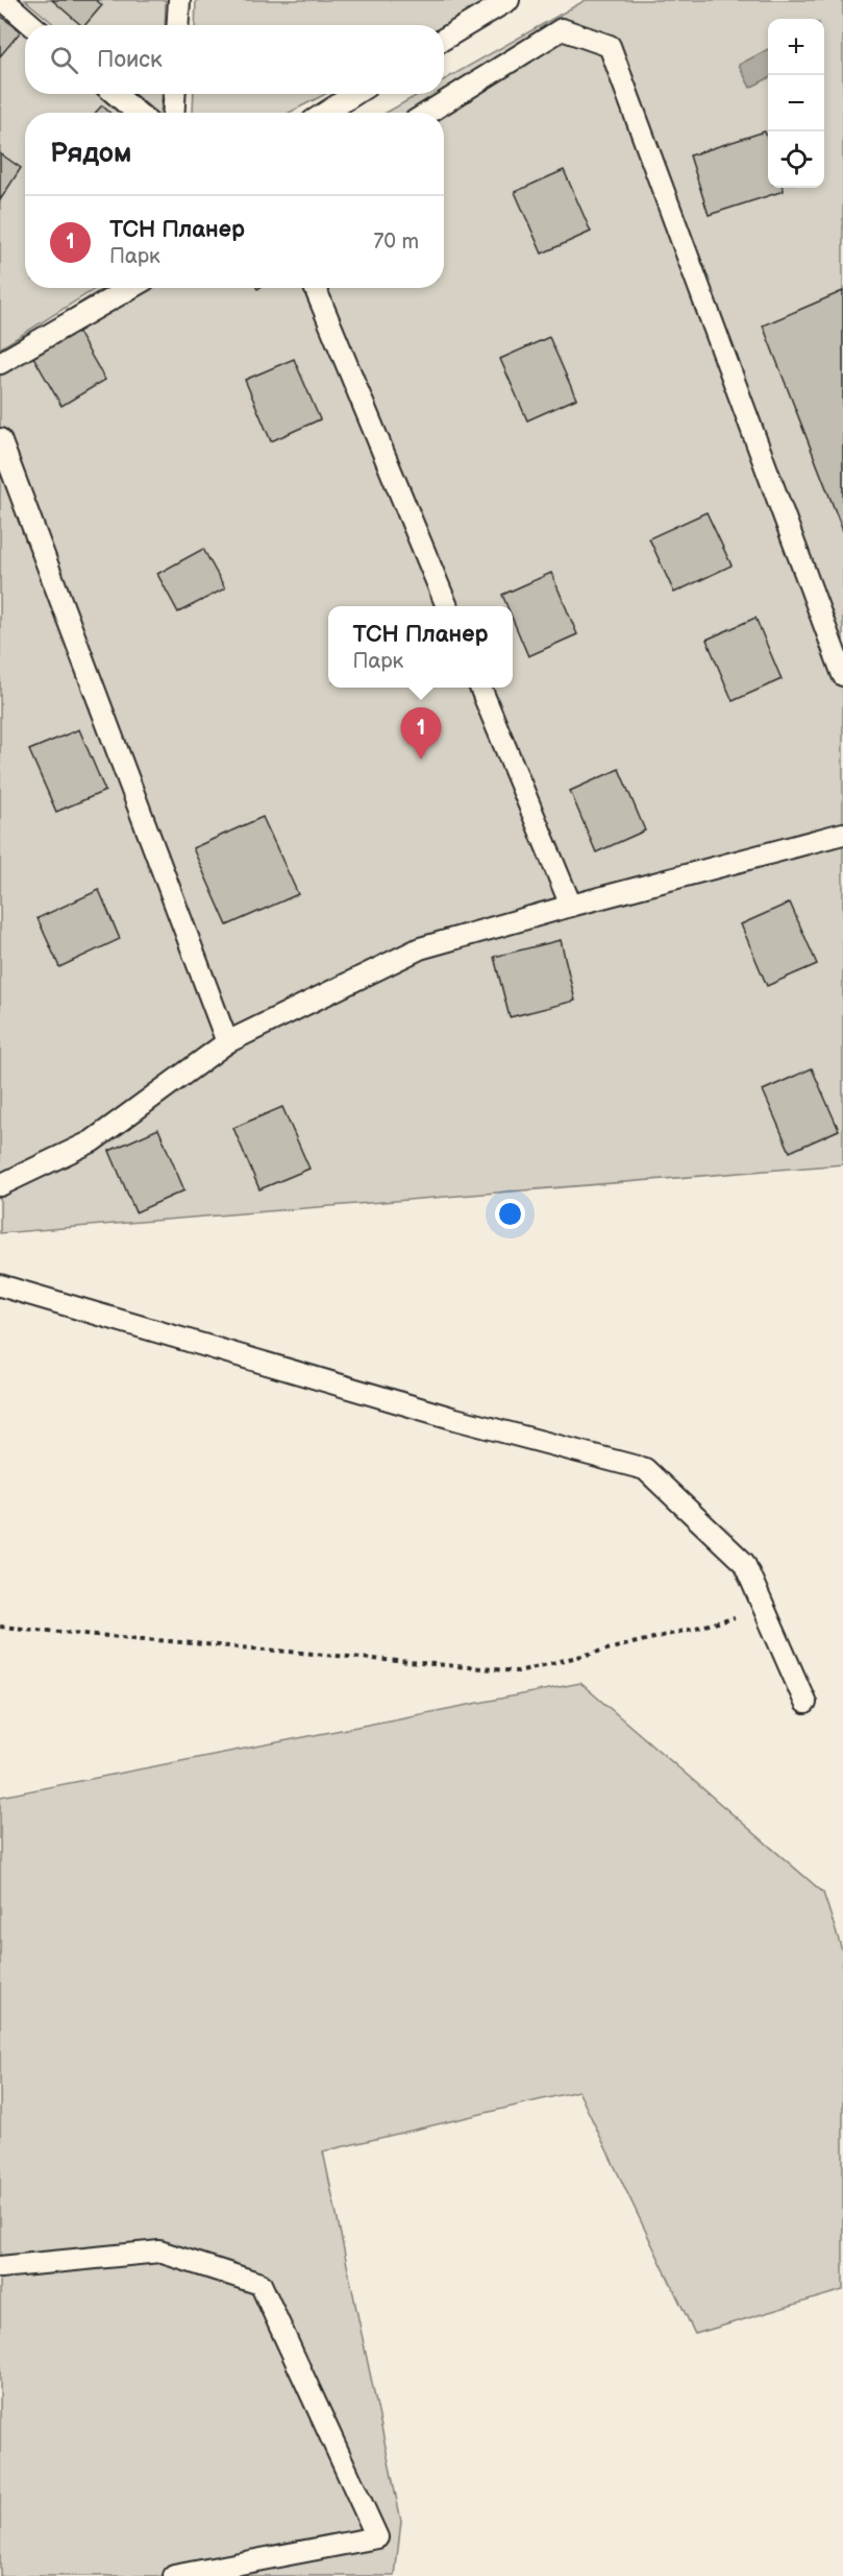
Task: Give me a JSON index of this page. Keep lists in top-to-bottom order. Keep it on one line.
{"page":{"map_buttons":["+","−"],"search":"Поиск","heading":"Рядом","list":[{"mark":"1","name":"ТСН Планер","note":"Парк","value":"70 m"}],"popup":["ТСН Планер","Парк"],"pins":"1"}}
